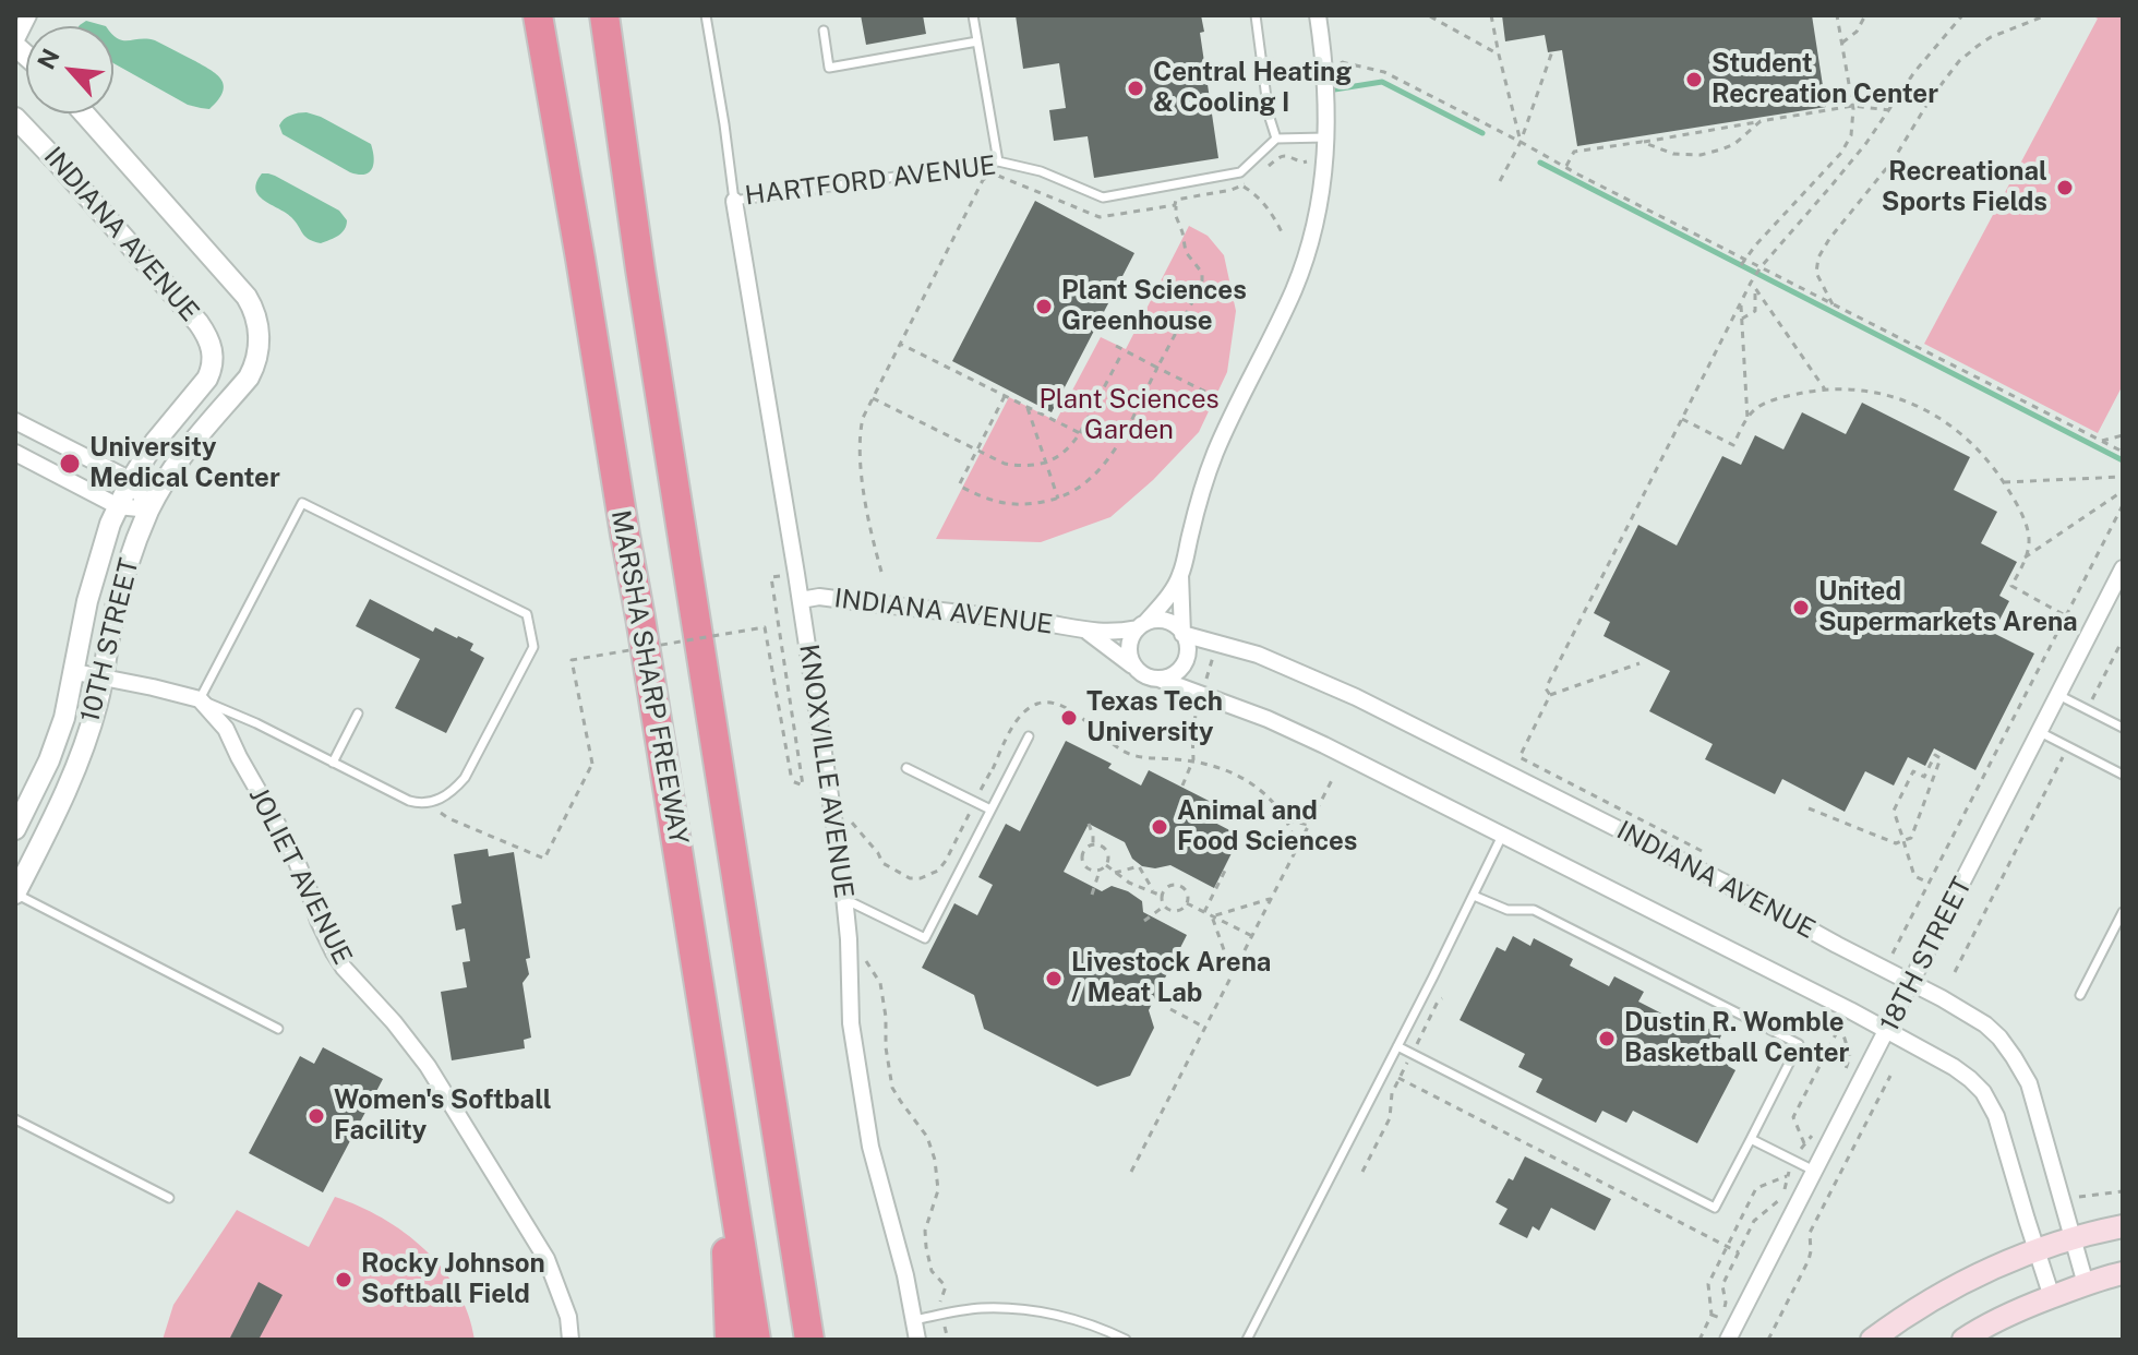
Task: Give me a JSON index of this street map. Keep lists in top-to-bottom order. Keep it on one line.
{"streets":{"highway":["MARSHA SHARP FREEWAY"],"street":["INDIANA AVENUE","10TH STREET","KNOXVILLE AVENUE","JOLIET AVENUE","18TH STREET"],"lane":["HARTFORD AVENUE"]},"crossings":[["HARTFORD AVENUE","KNOXVILLE AVENUE"],["INDIANA AVENUE","10TH STREET"],["INDIANA AVENUE","KNOXVILLE AVENUE"],["INDIANA AVENUE","18TH STREET"]],"parks":["Plant Sciences Garden"],"places":["Student Recreation Center","Central Heating & Cooling I","Recreational Sports Fields","Plant Sciences Greenhouse","University Medical Center","United Supermarkets Arena","Texas Tech University","Animal and Food Sciences","Livestock Arena / Meat Lab","Dustin R. Womble Basketball Center","Women's Softball Facility","Rocky Johnson Softball Field"],"north":"top left"}
